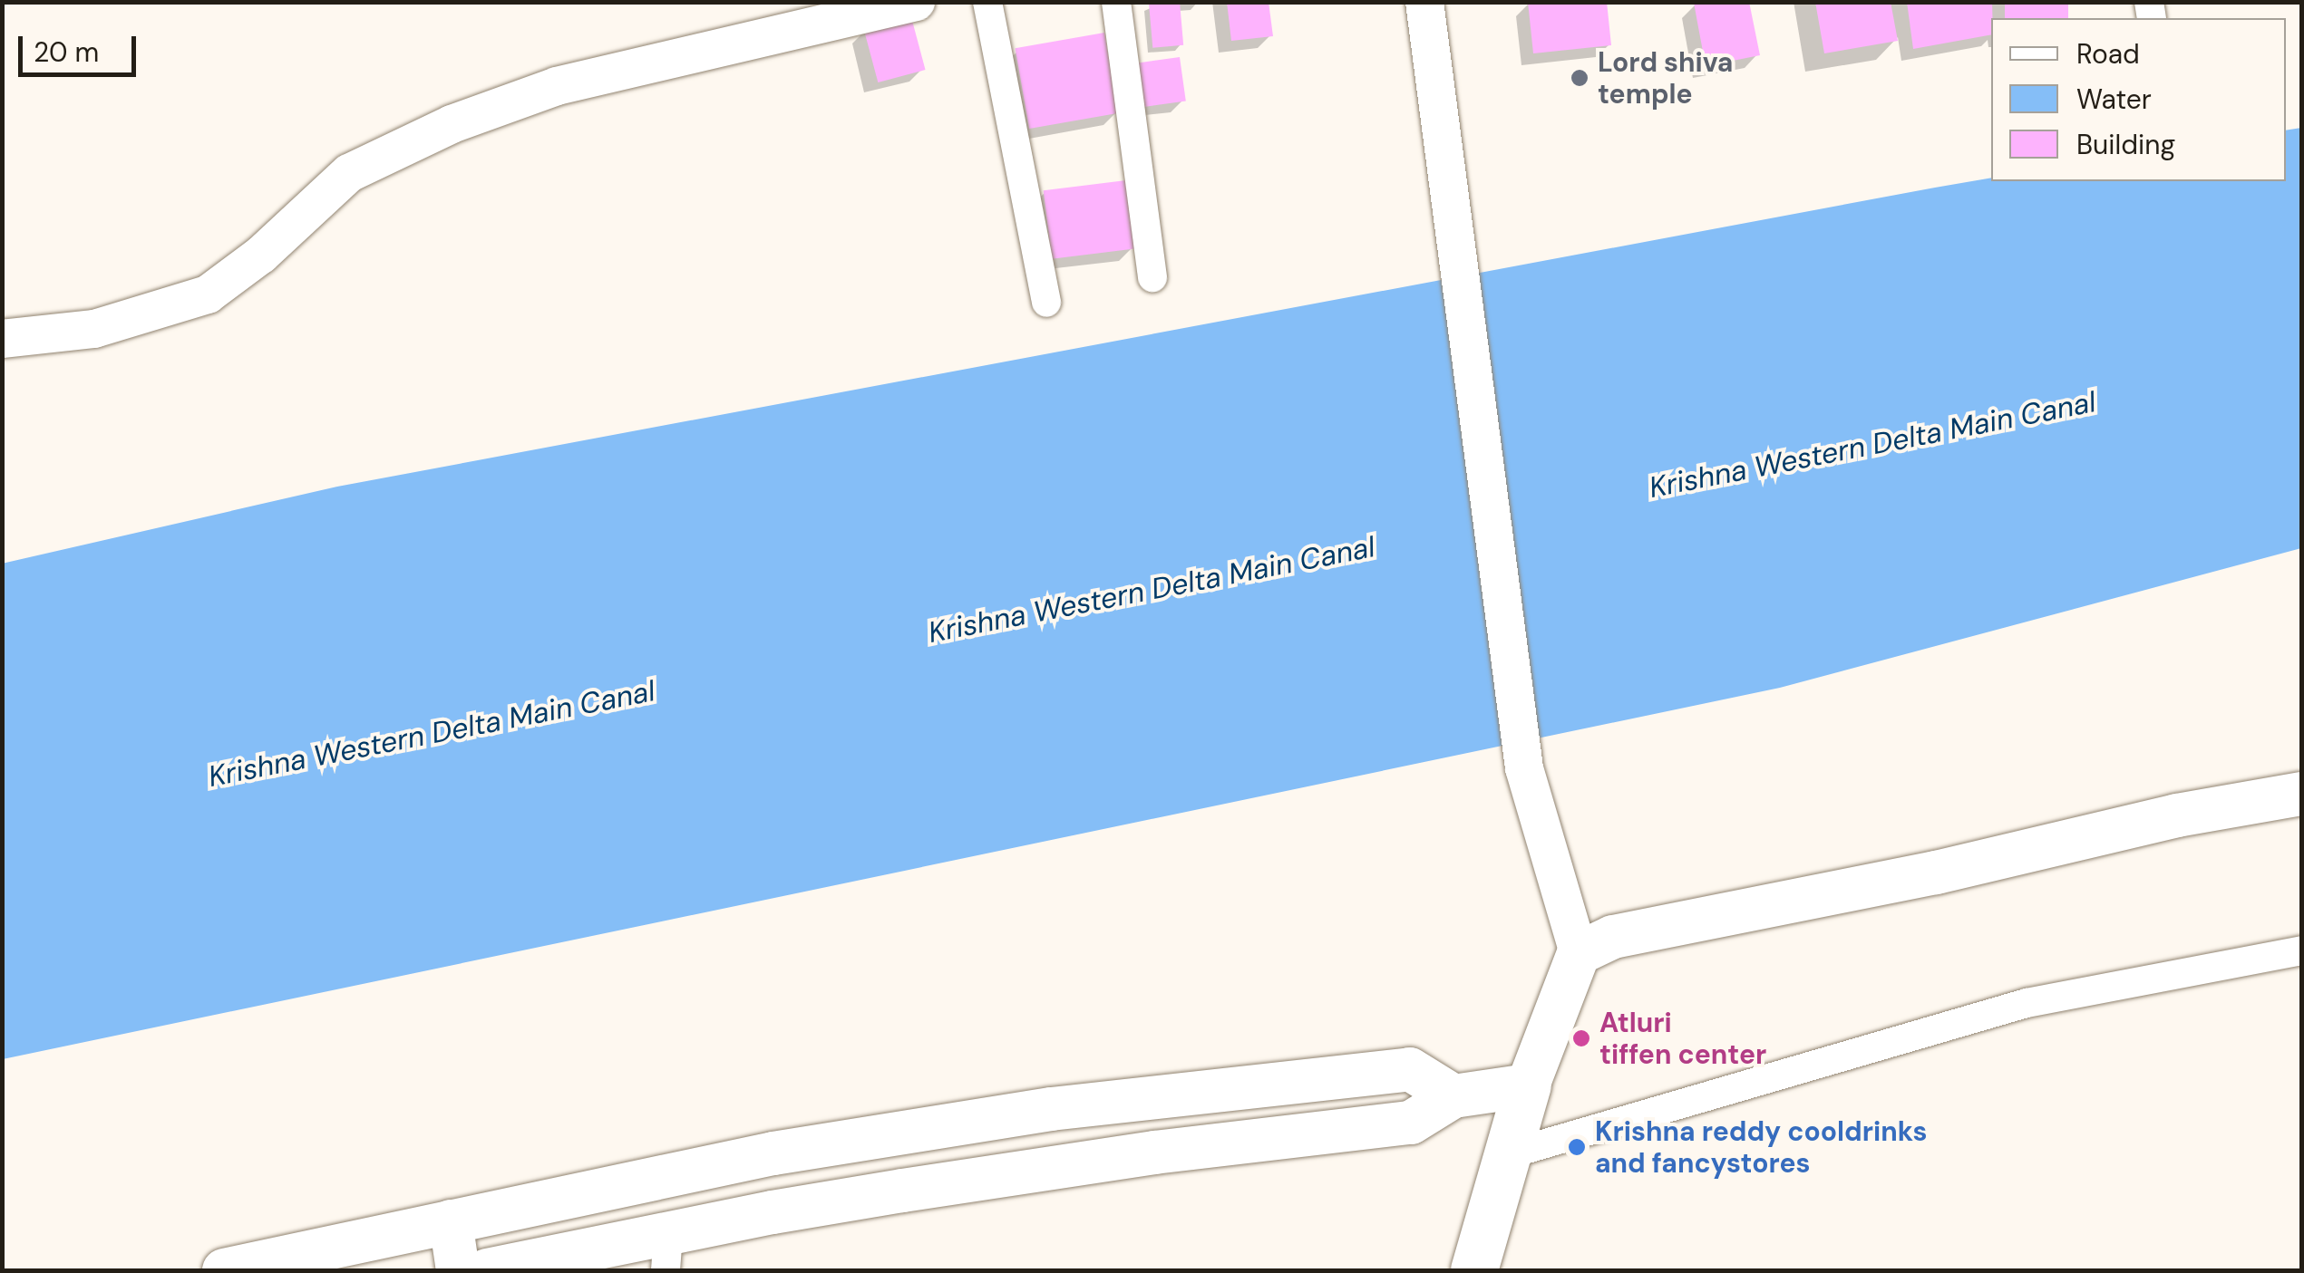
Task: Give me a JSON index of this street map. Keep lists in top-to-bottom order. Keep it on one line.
{"water":["Krishna Western Delta Main Canal"],"places":["Lord shiva temple","Atluri tiffen center","Krishna reddy cooldrinks and fancystores"],"legend":["Road","Water","Building"],"scale_bar":"20 m"}
